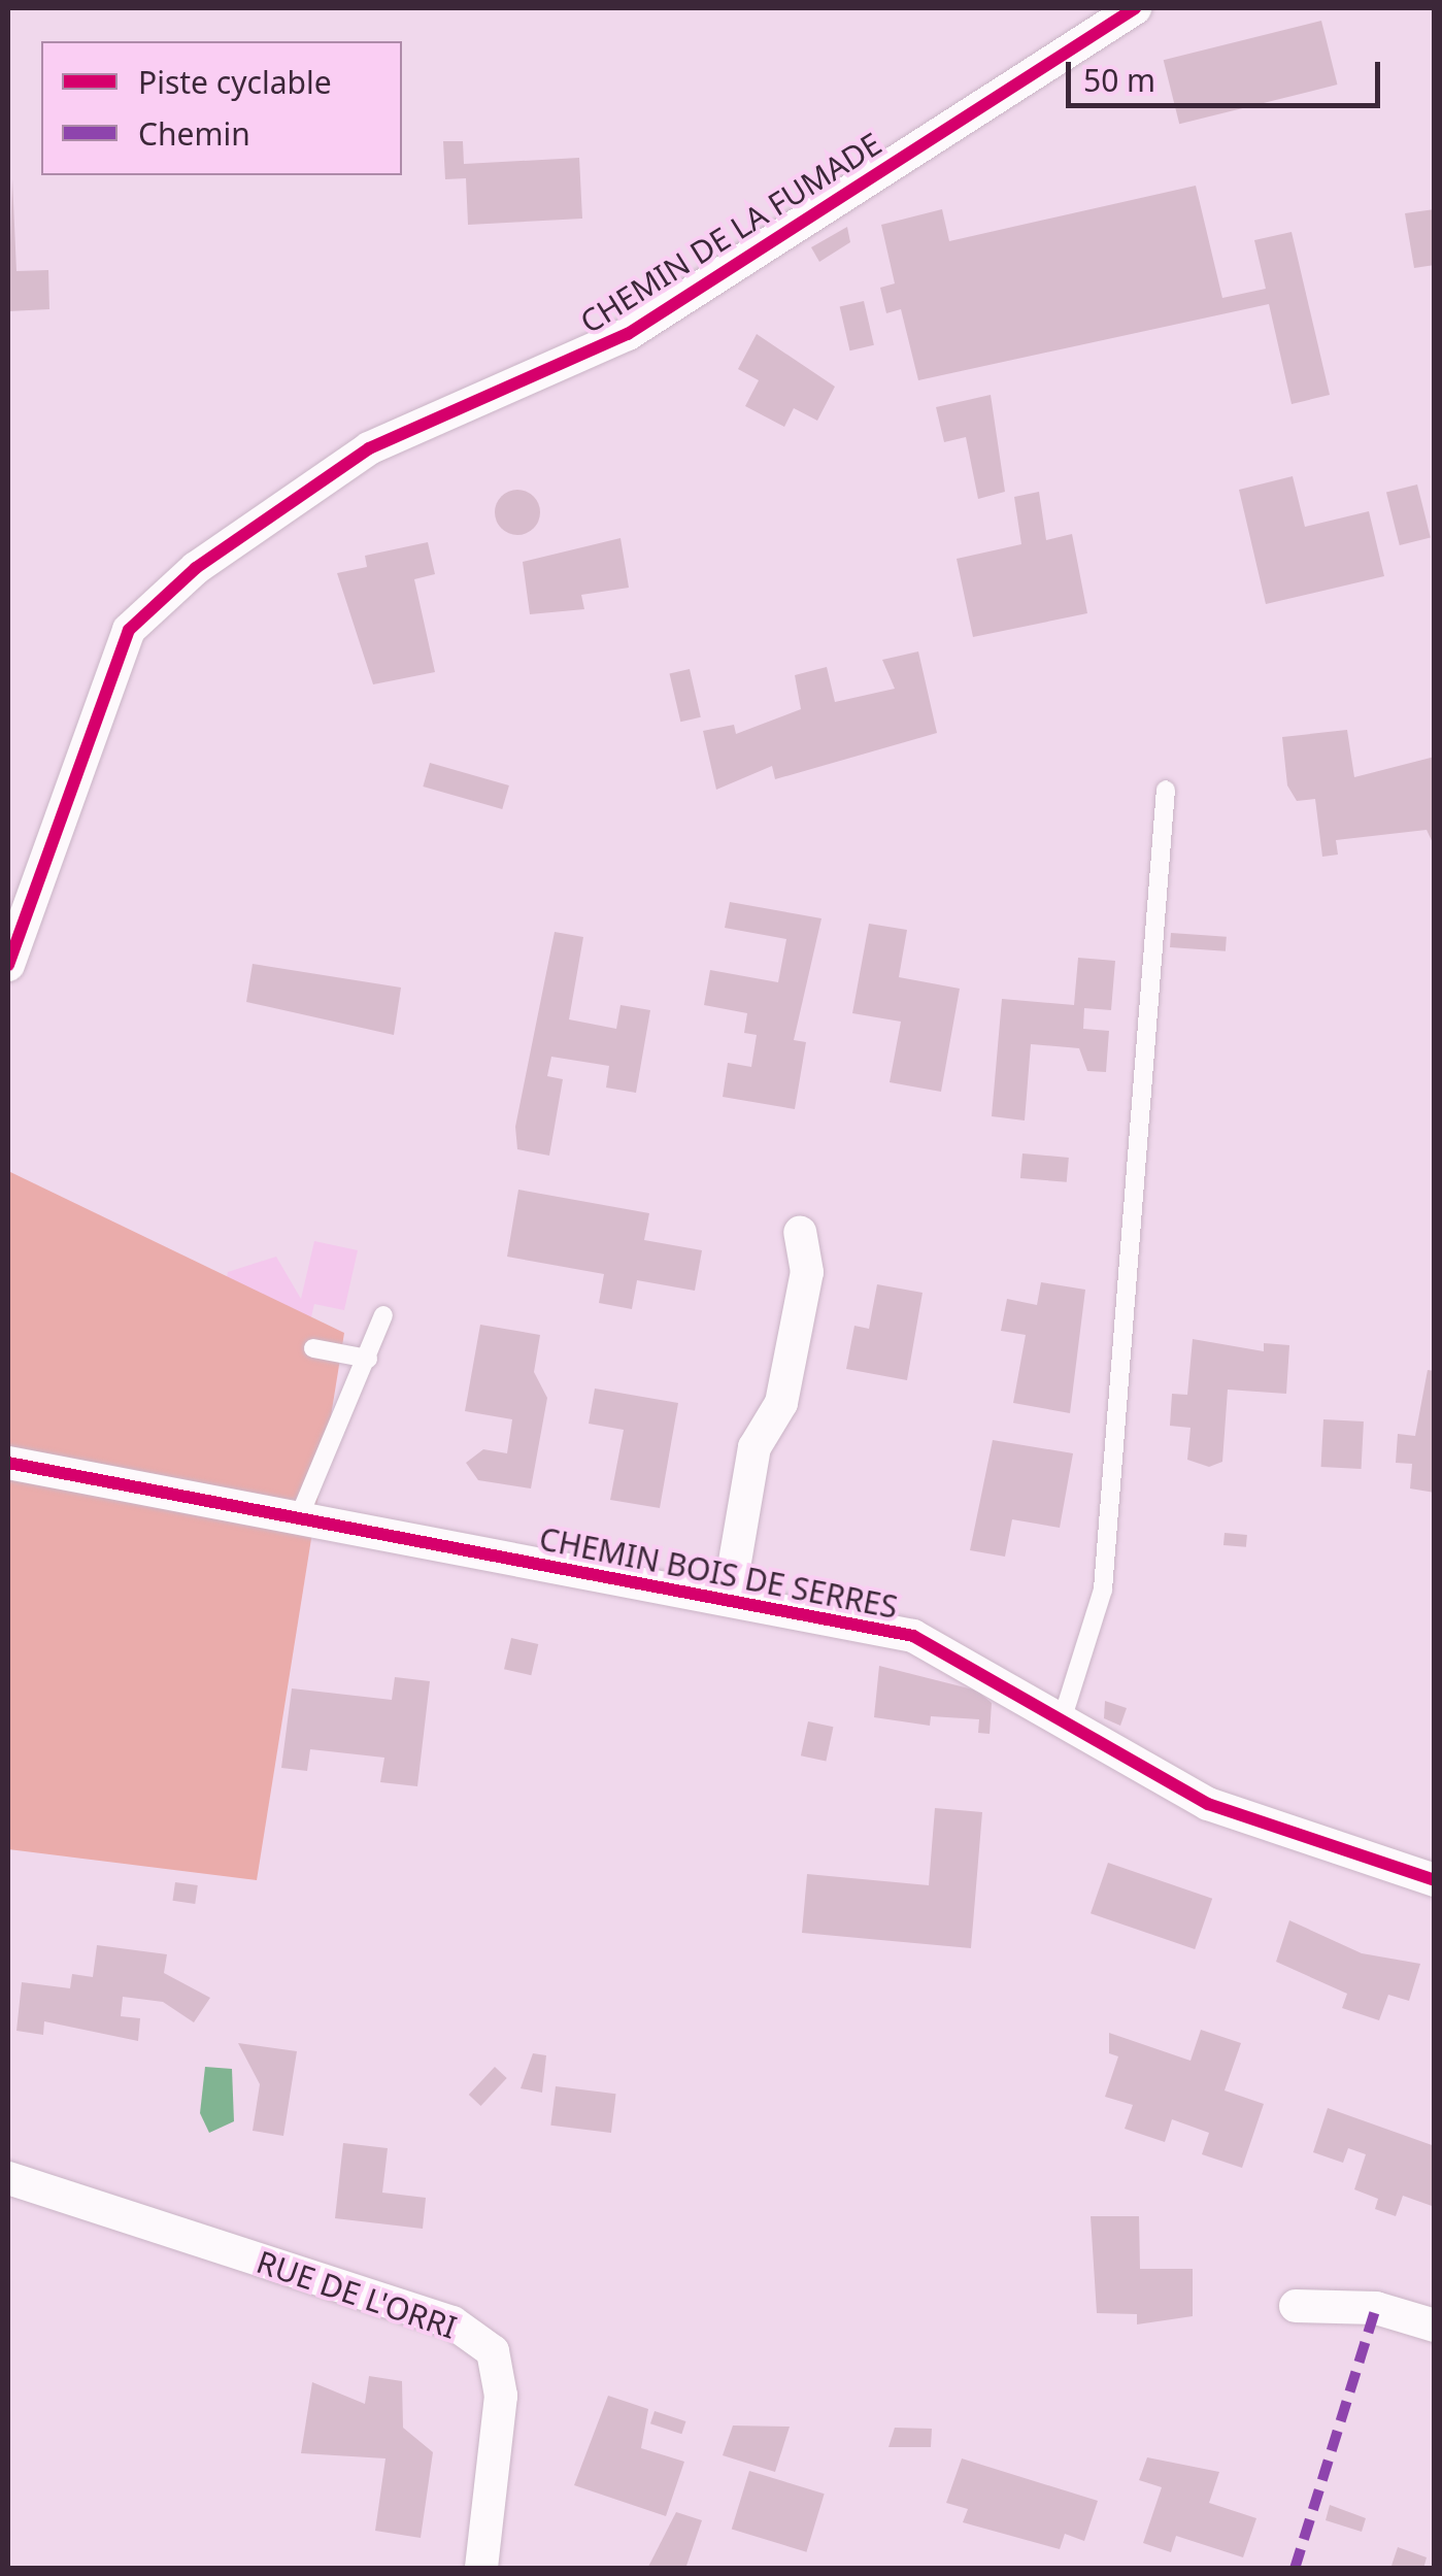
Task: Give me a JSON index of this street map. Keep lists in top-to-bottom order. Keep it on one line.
{"streets":{"street":["CHEMIN DE LA FUMADE","CHEMIN BOIS DE SERRES","RUE DE L'ORRI"]},"legend":["Piste cyclable","Chemin"],"scale_bar":"50 m"}
